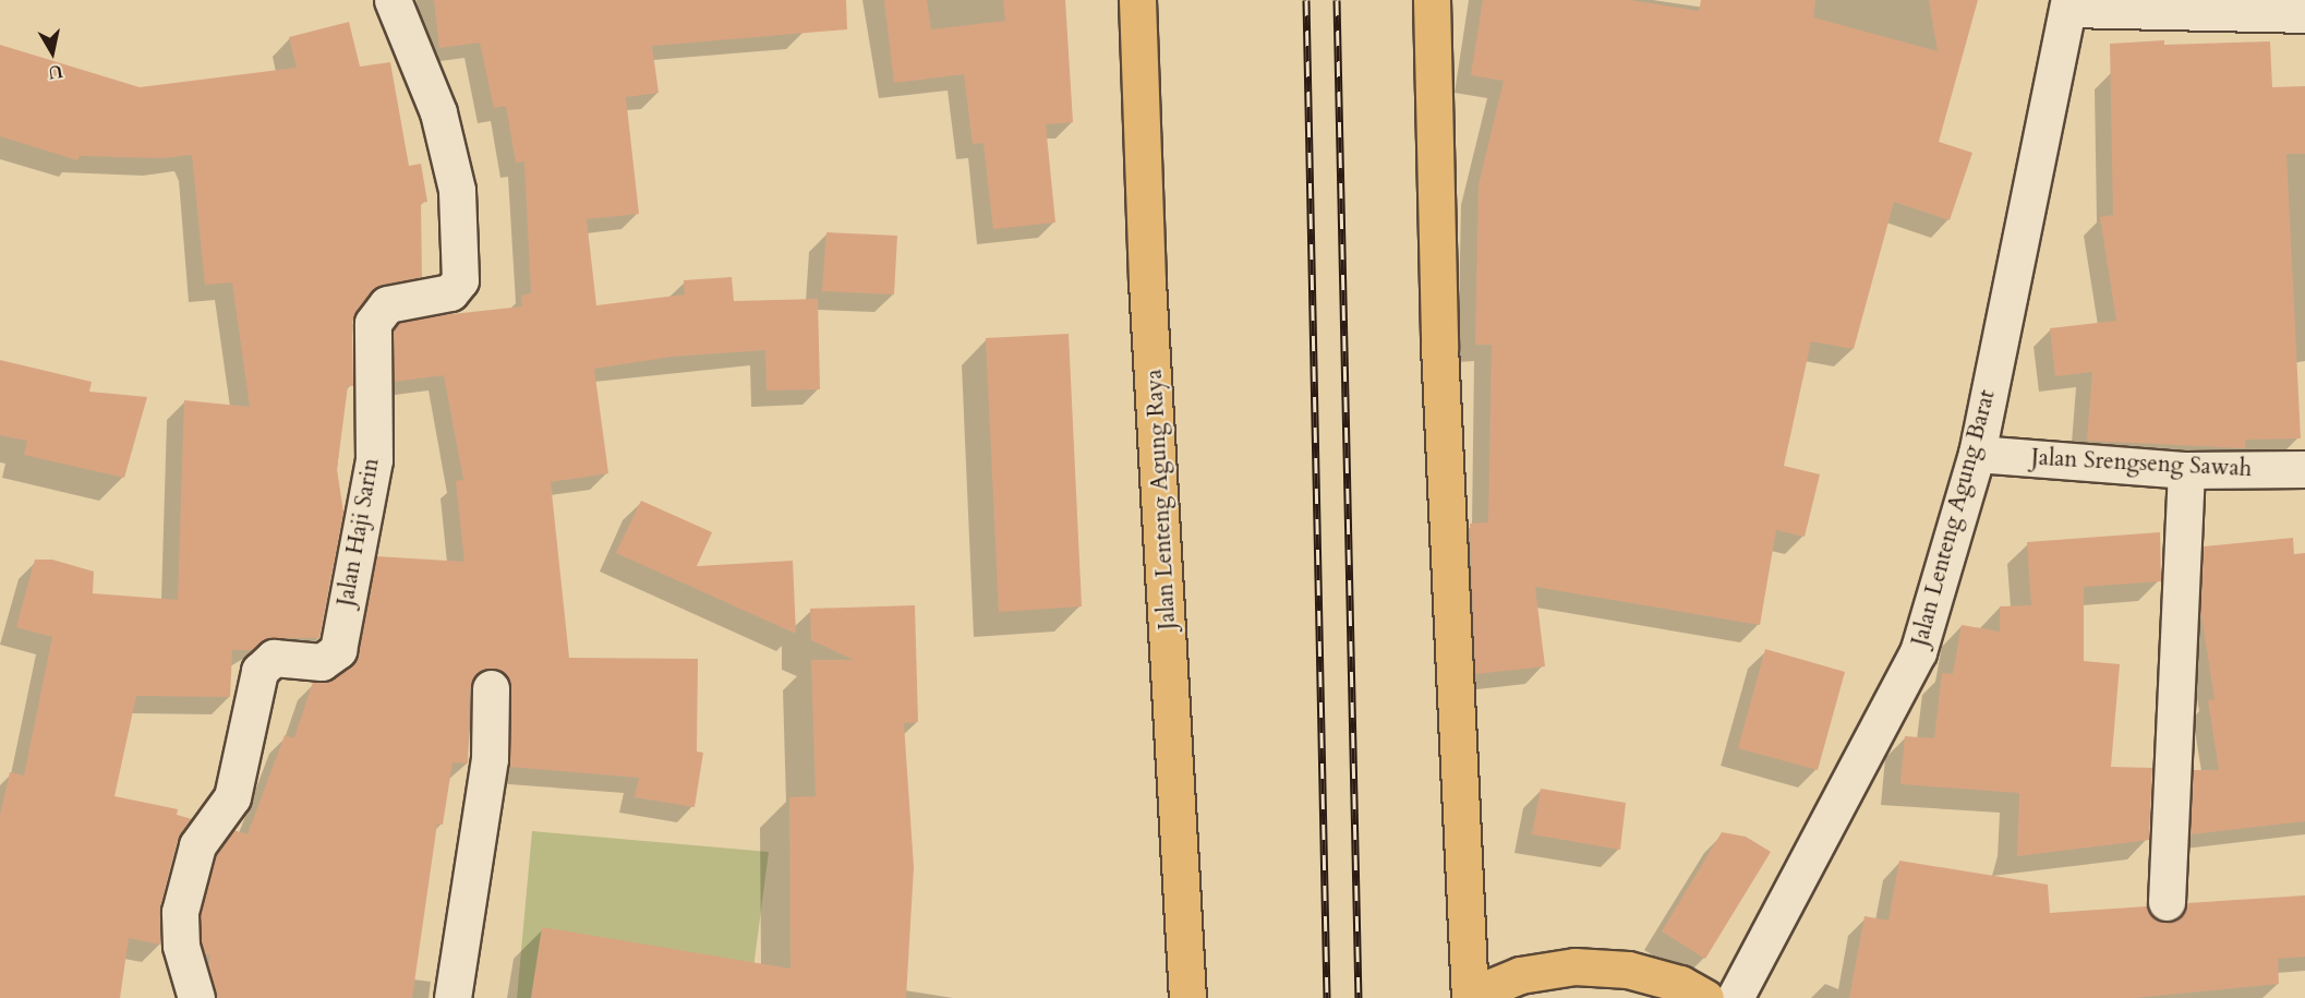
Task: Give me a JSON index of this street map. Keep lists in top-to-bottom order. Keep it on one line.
{"streets":{"main road":["Jalan Lenteng Agung Raya"],"street":["Jalan Srengseng Sawah","Jalan Lenteng Agung Barat","Jalan Haji Sarin"]},"crossings":[["Jalan Srengseng Sawah","Jalan Lenteng Agung Barat"]],"north":"bottom"}
